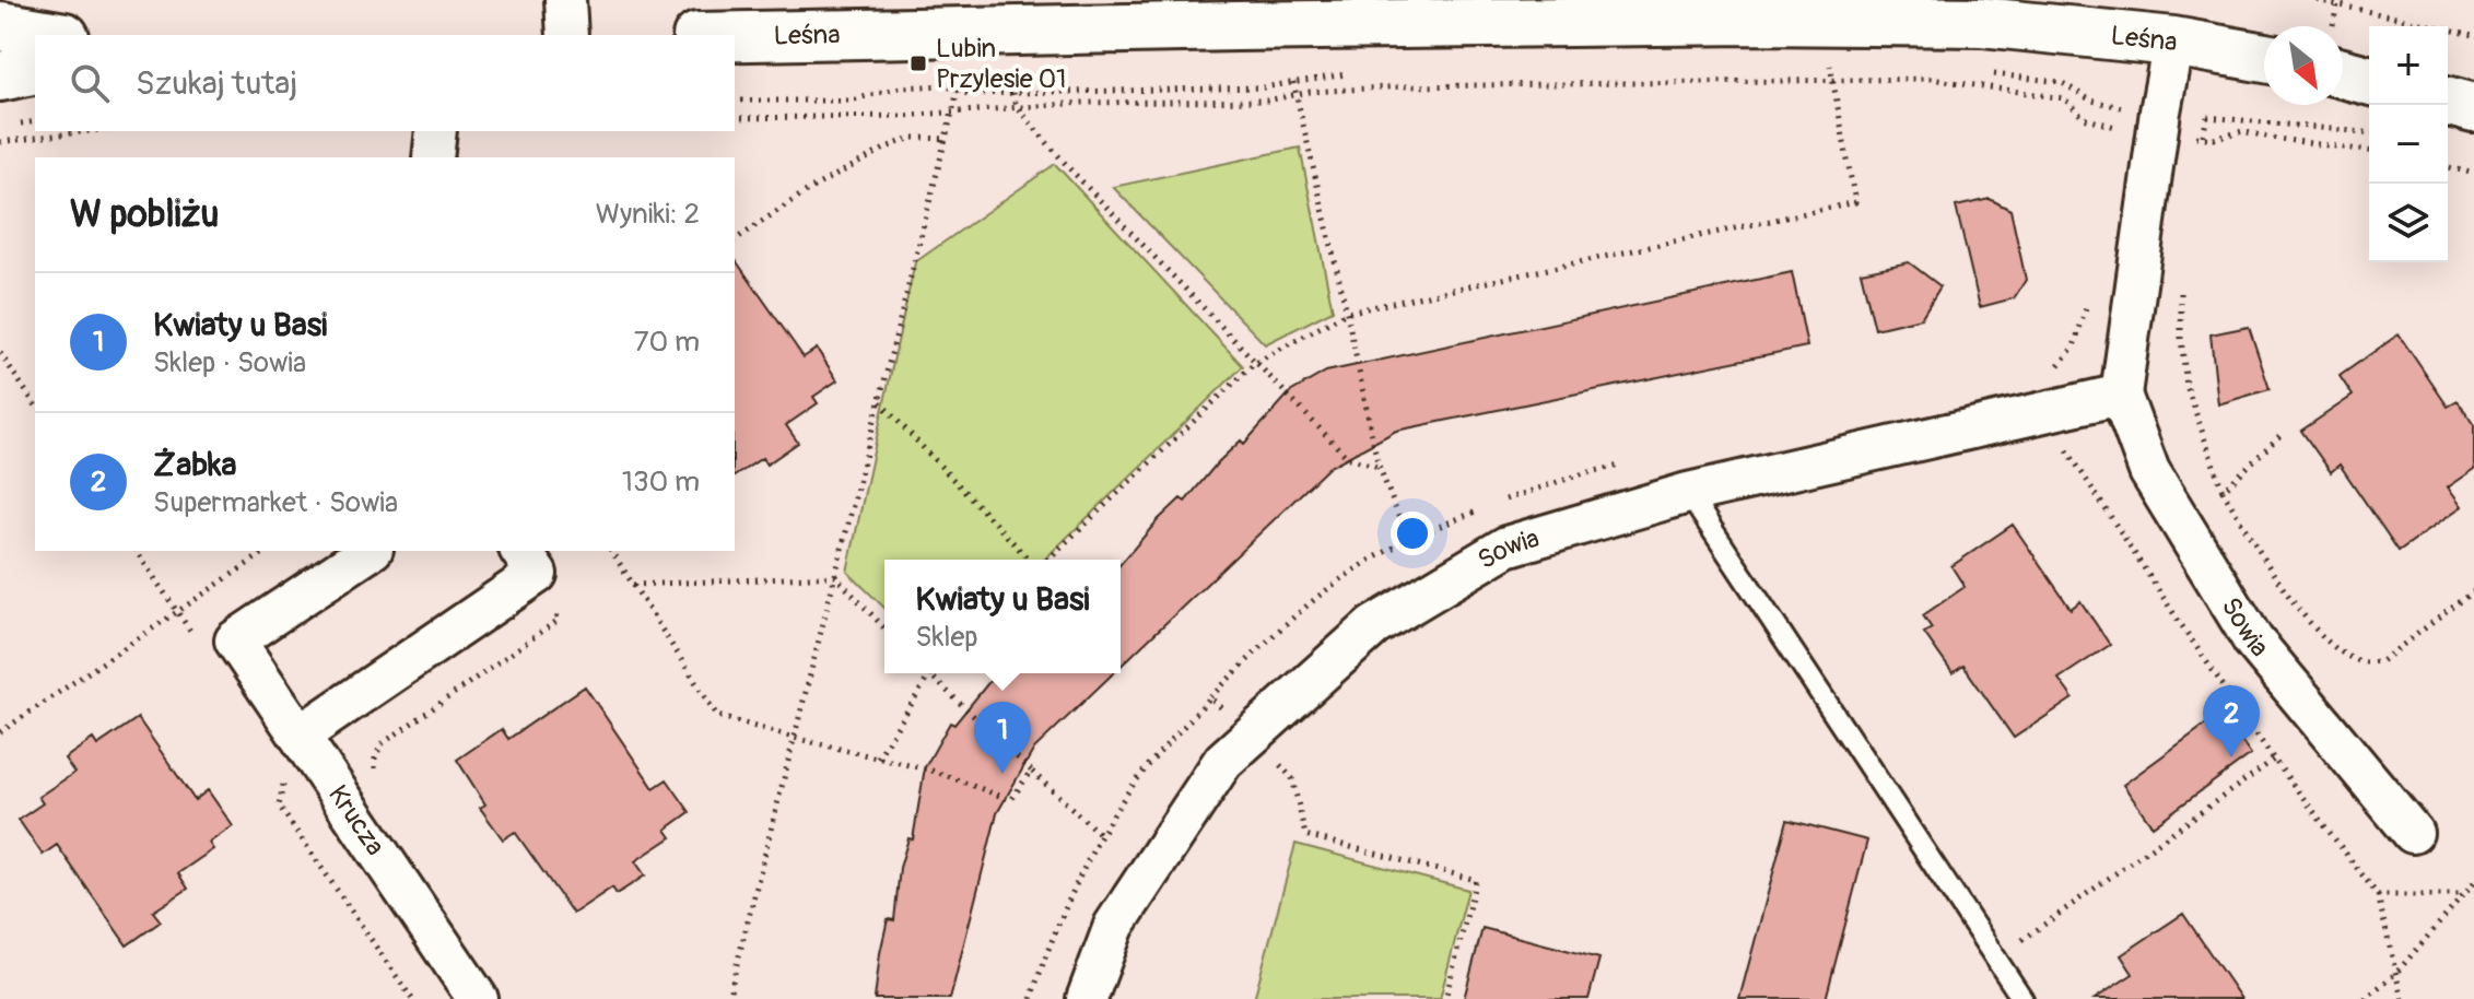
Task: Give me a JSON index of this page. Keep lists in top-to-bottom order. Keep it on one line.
{"streets":{"street":["Leśna","Sowia","Krucza"]},"crossings":[["Leśna","Sowia"]],"places":{"transit":["Lubin Przylesie 01"]},"north":"bottom right","page":{"map_buttons":["+","−"],"search":"Szukaj tutaj","heading":["W pobliżu","Wyniki: 2"],"list":[{"mark":"1","name":"Kwiaty u Basi","note":"Sklep · Sowia","value":"70 m"},{"mark":"2","name":"Żabka","note":"Supermarket · Sowia","value":"130 m"}],"popup":["Kwiaty u Basi","Sklep"],"pins":["2","1"]}}
